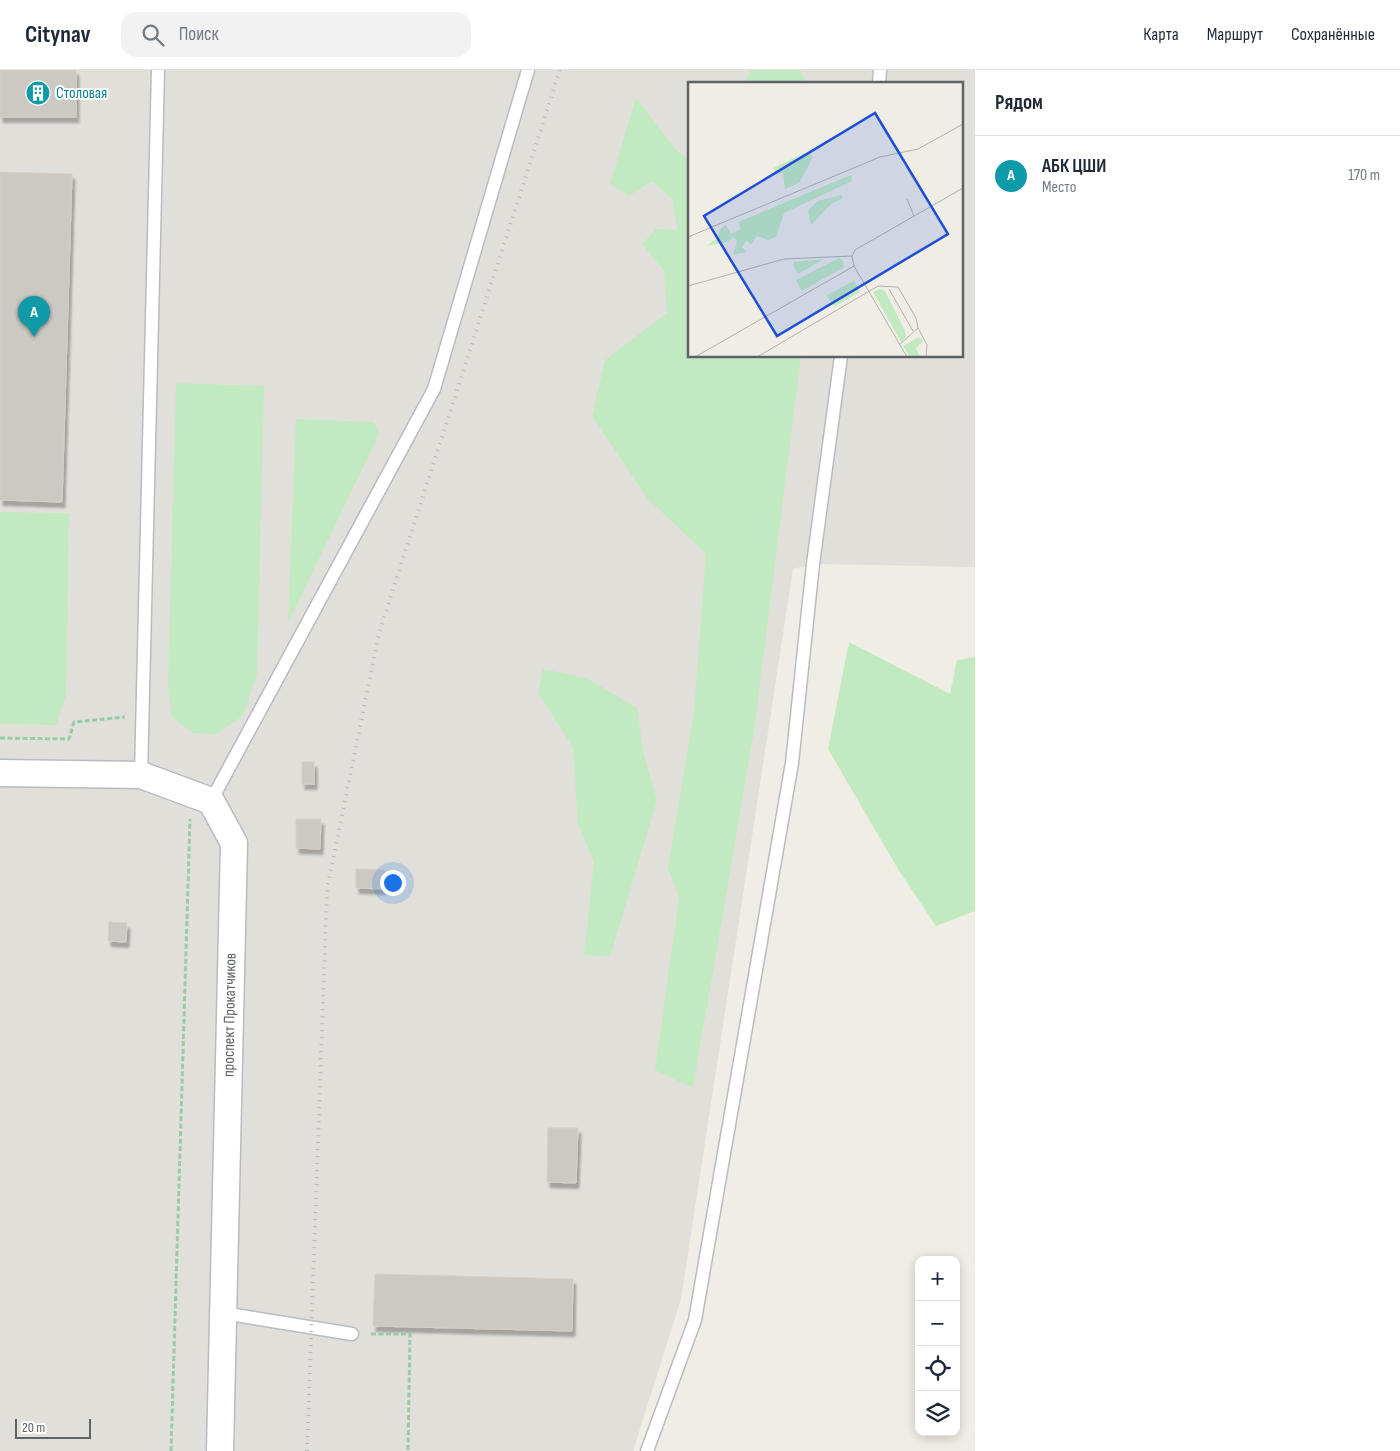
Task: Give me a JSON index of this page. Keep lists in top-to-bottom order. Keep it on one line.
{"streets":{"street":["проспект Прокатчиков"]},"places":{"building":["Столовая"]},"scale_bar":"20 m","page":{"header":"Citynav","search":"Поиск","nav":["Карта","Маршрут","Сохранённые"],"heading":"Рядом","list":[{"mark":"A","name":"АБК ЦШИ","note":"Место","value":"170 m"}],"pins":"A","map_buttons":["+","−"],"scale":"20 m"}}
